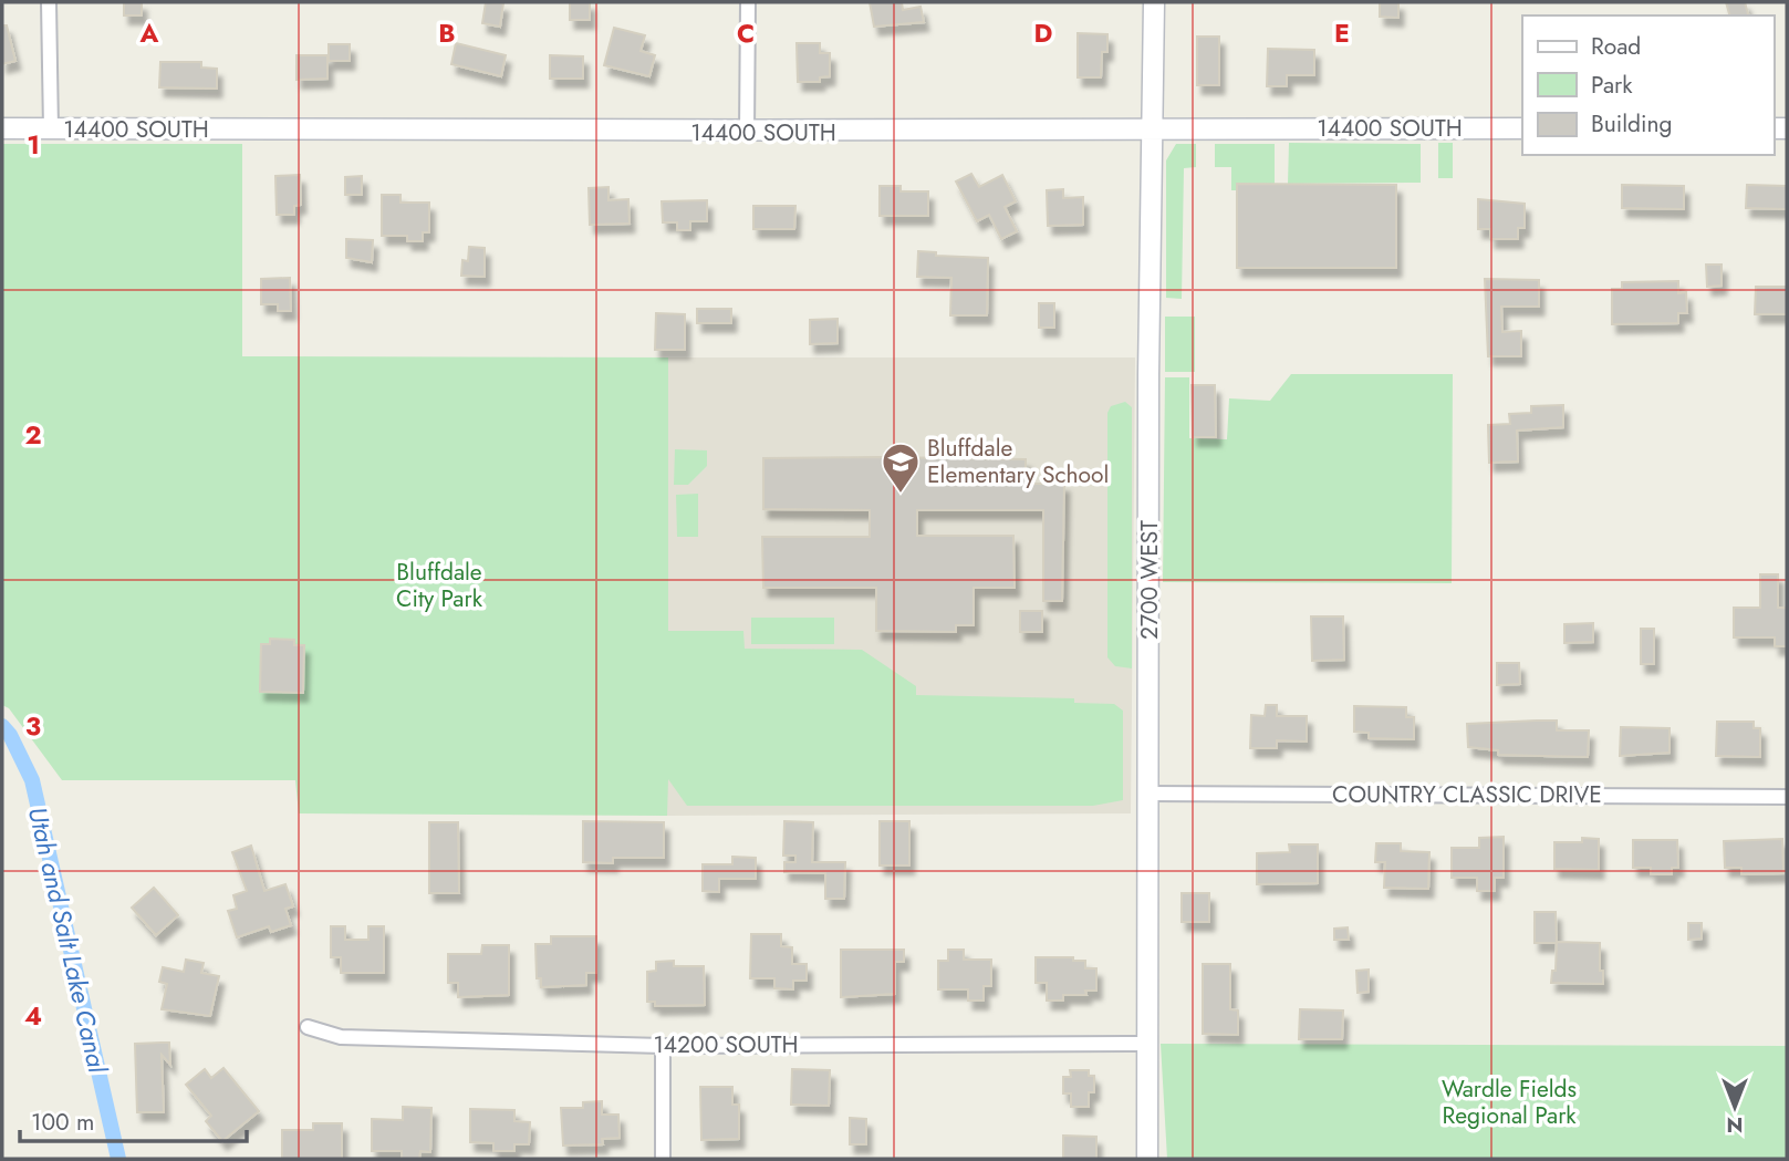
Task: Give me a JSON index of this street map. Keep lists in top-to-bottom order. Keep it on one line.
{"streets":{"main road":["14400 SOUTH","2700 WEST"],"street":["COUNTRY CLASSIC DRIVE","14200 SOUTH"]},"crossings":[["14400 SOUTH","2700 WEST"],["2700 WEST","COUNTRY CLASSIC DRIVE"],["2700 WEST","14200 SOUTH"]],"water":["Utah and Salt Lake Canal"],"parks":["Bluffdale City Park","Wardle Fields Regional Park"],"places":{"school or university":["Bluffdale Elementary School"]},"legend":["Road","Park","Building"],"scale_bar":"100 m","north":"bottom","grid":{"columns":["A","B","C","D","E"],"rows":["1","2","3","4"]}}
